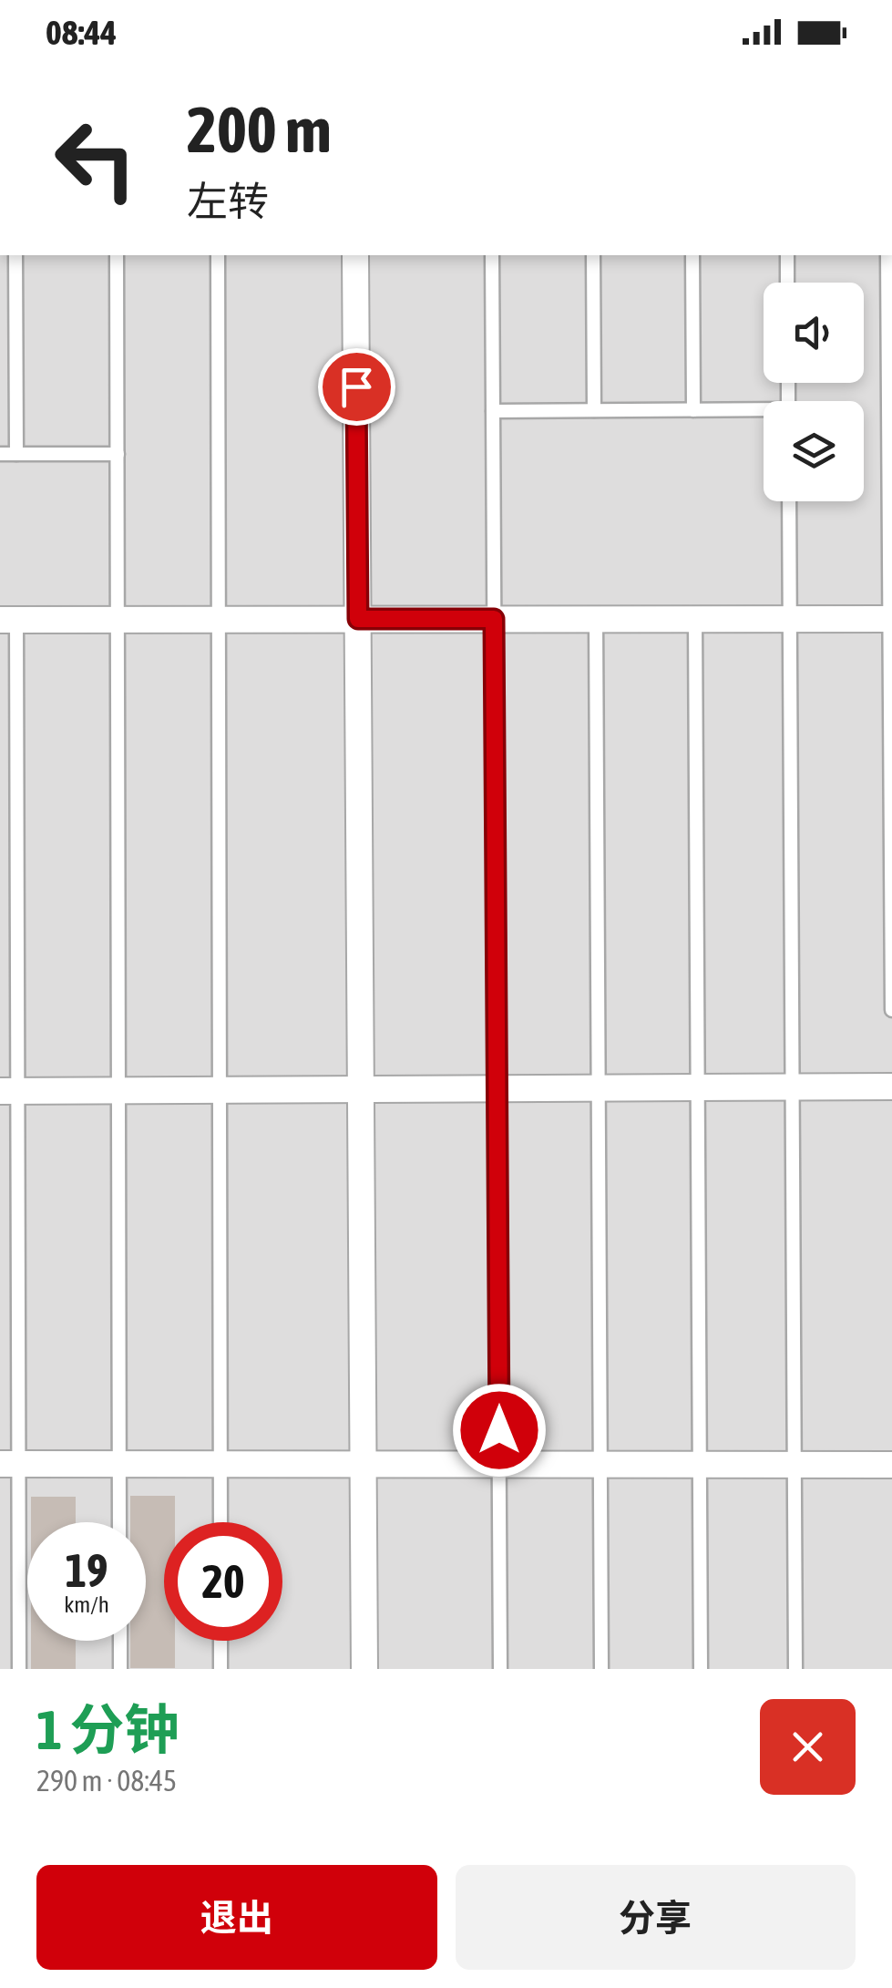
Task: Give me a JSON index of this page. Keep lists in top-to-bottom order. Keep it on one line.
{"page":{"status":"08:44","turn":["200 m","左转"],"speed":"19 km/h","limit":"20","heading":["1 分钟","290 m · 08:45"],"buttons":["退出","分享"]}}
